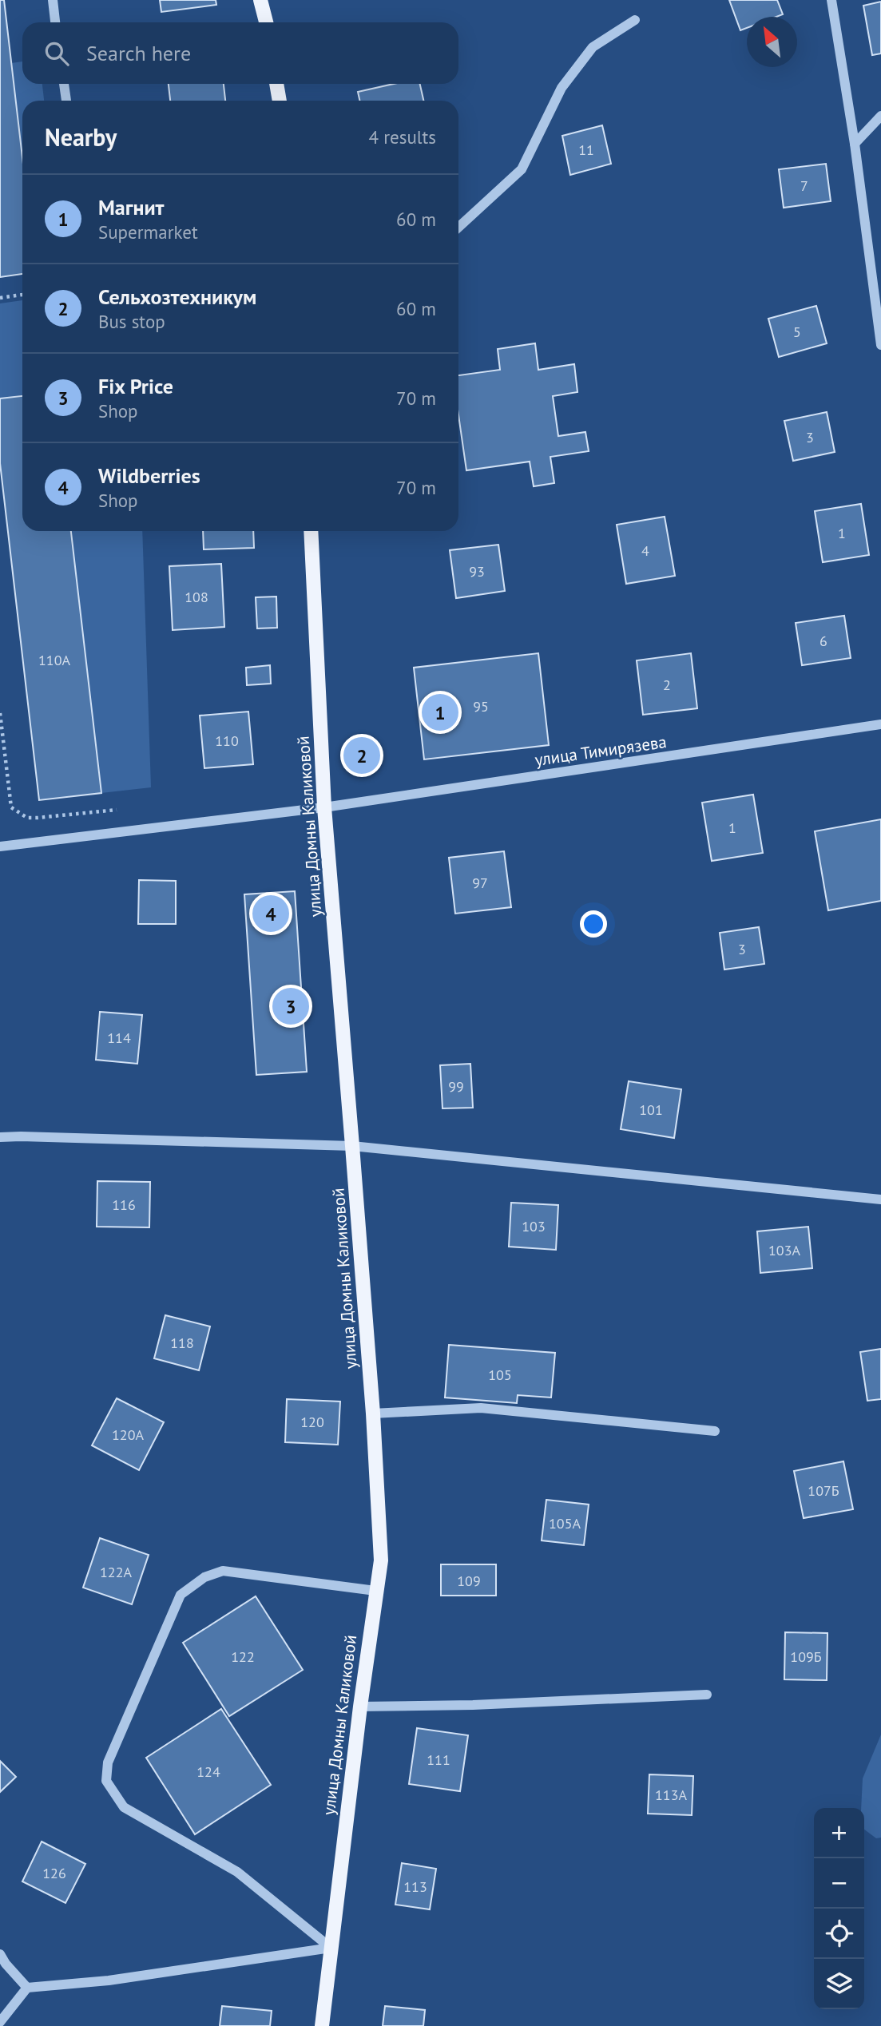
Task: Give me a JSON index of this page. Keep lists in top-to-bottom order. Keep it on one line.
{"streets":{"main road":["улица Домны Каликовой"],"street":["улица Тимирязева"]},"crossings":[["улица Тимирязева","улица Домны Каликовой"]],"house_numbers":["11","7","5","3","1","4","93","108","6","110А","2","95","110","1","97","3","114","99","101","116","103","103А","118","105","120","120А","107Б","105А","122А","109","122","109Б","111","124","113А","126","113"],"north":"top left","page":{"search":"Search here","heading":["Nearby","4 results"],"list":[{"mark":"1","name":"Магнит","note":"Supermarket","value":"60 m"},{"mark":"2","name":"Сельхозтехникум","note":"Bus stop","value":"60 m"},{"mark":"3","name":"Fix Price","note":"Shop","value":"70 m"},{"mark":"4","name":"Wildberries","note":"Shop","value":"70 m"}],"pins":["1","2","4","3"],"map_buttons":["+","−"]}}
